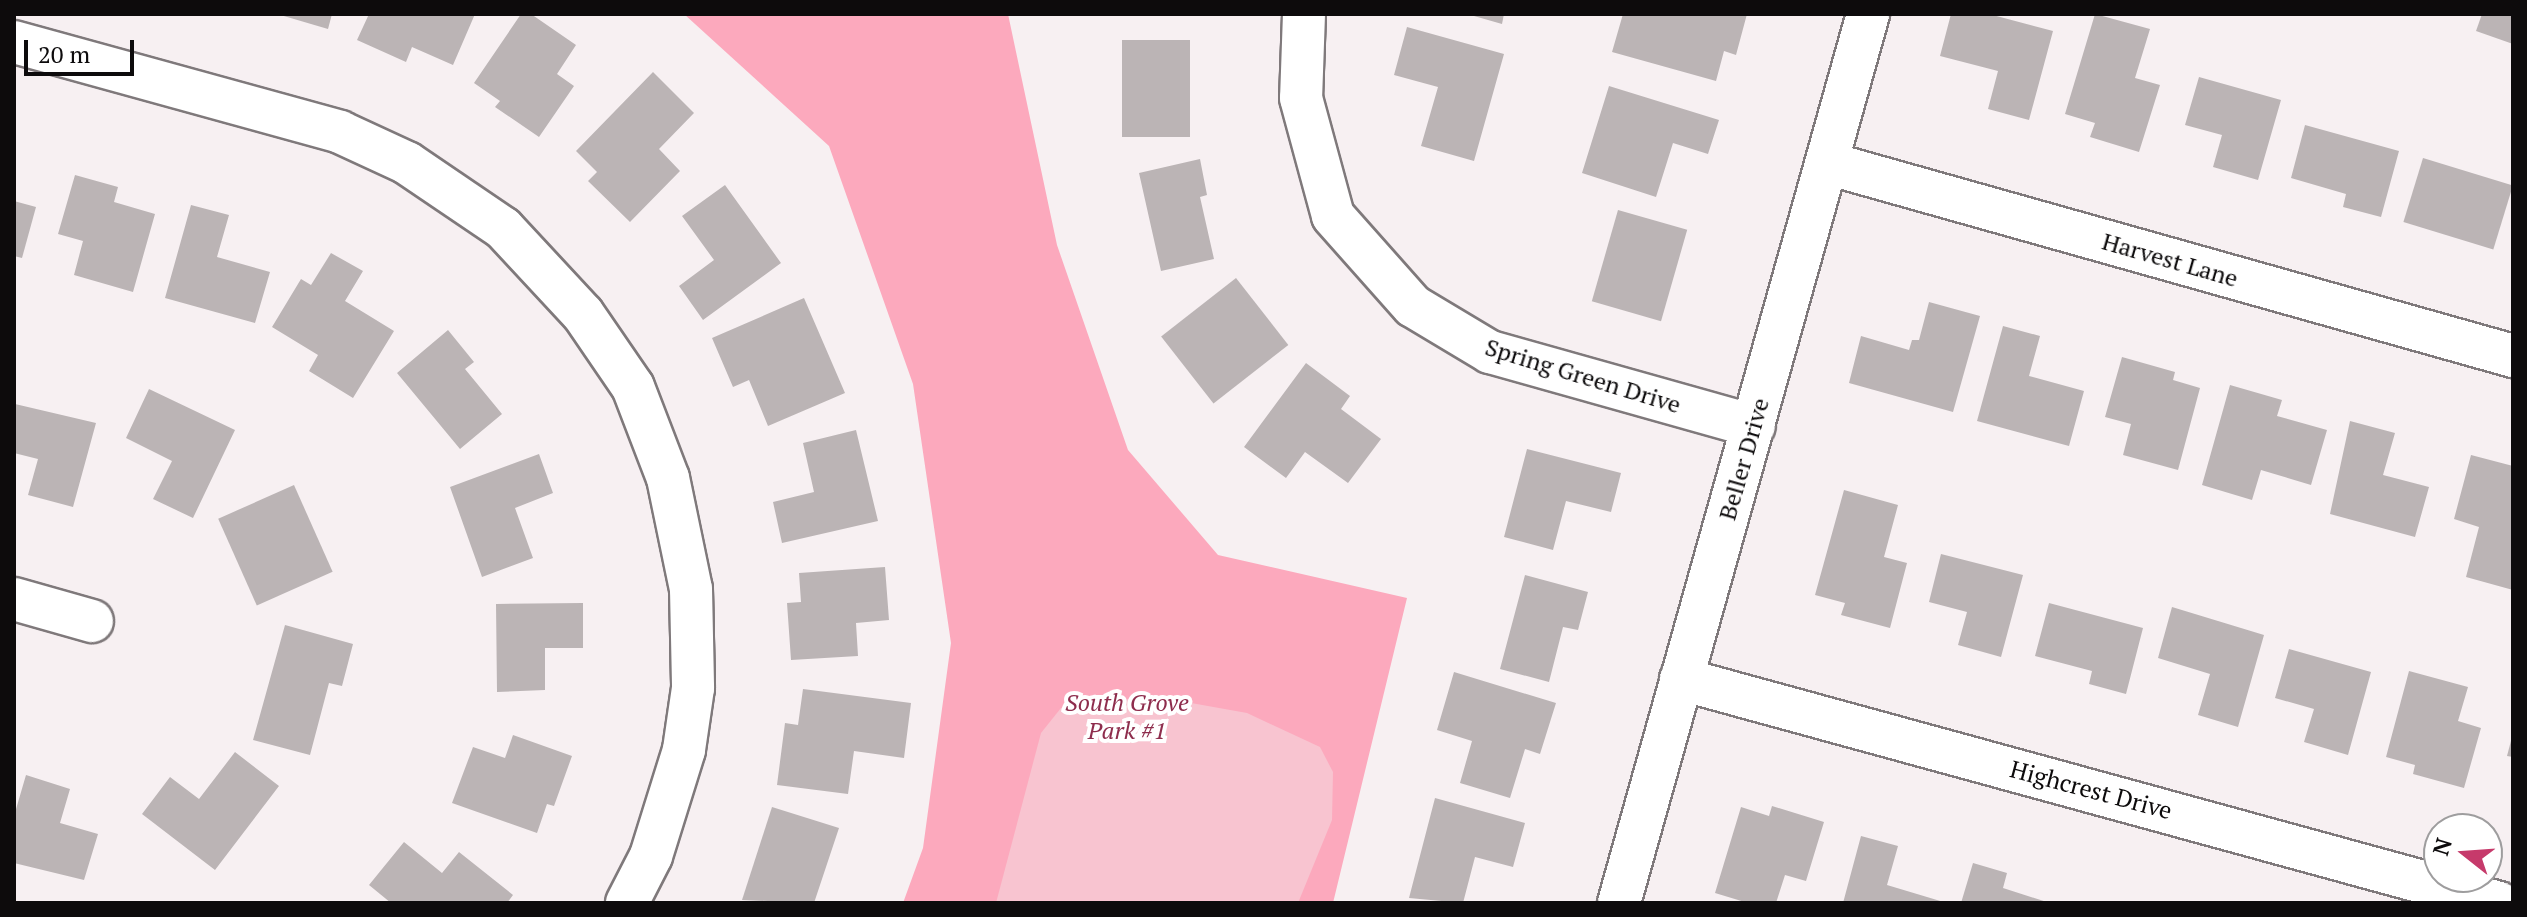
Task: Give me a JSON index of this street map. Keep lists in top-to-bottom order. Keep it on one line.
{"streets":{"street":["Harvest Lane","Spring Green Drive","Beller Drive","Highcrest Drive"]},"crossings":[["Harvest Lane","Beller Drive"],["Spring Green Drive","Beller Drive"],["Beller Drive","Highcrest Drive"]],"parks":["South Grove Park #1"],"scale_bar":"20 m","north":"left"}
